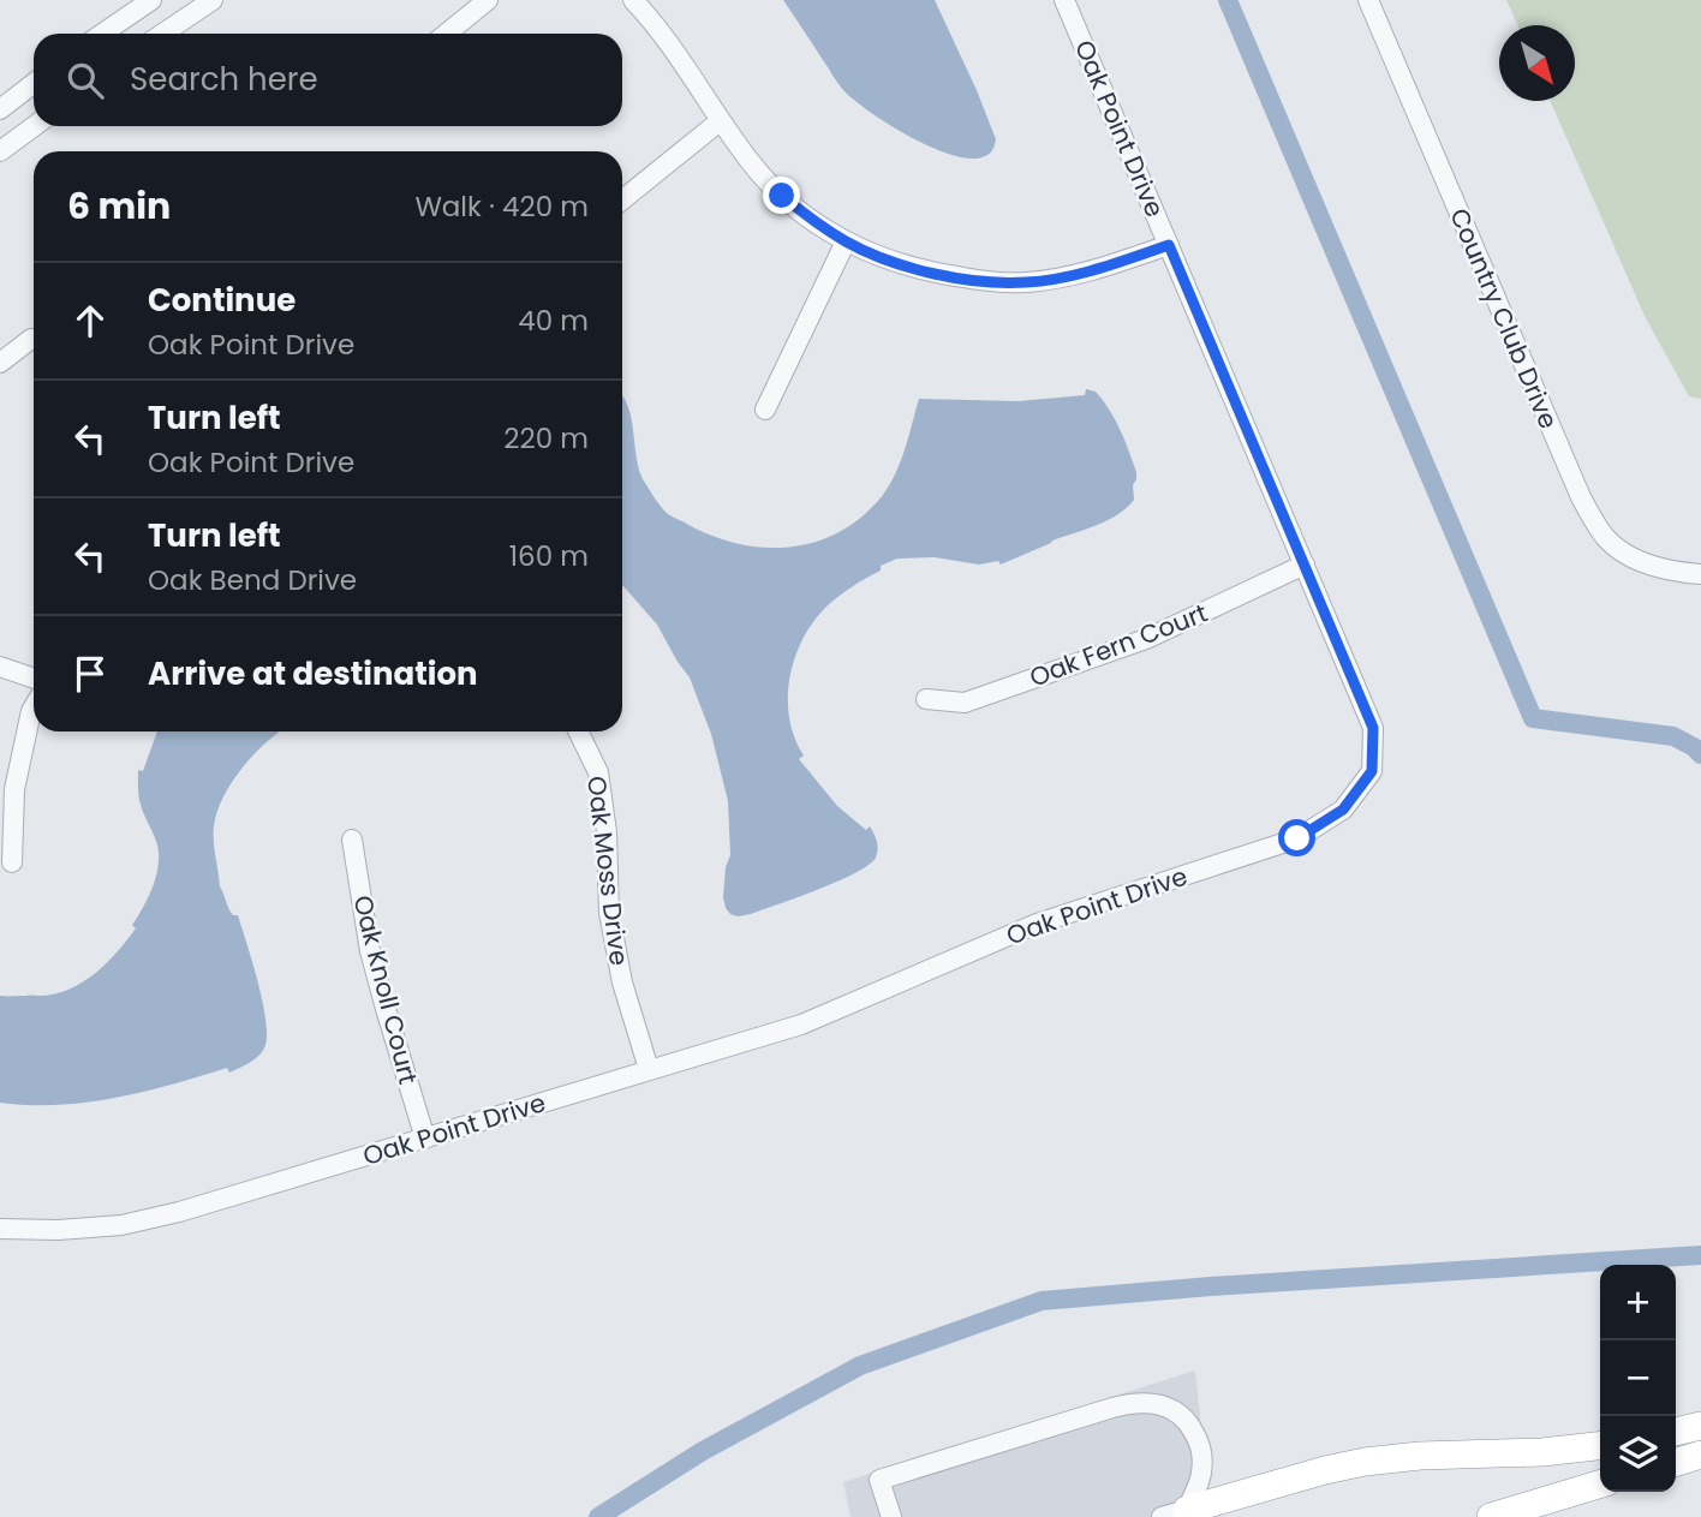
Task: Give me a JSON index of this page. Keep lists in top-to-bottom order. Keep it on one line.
{"streets":{"street":["Oak Point Drive","Country Club Drive","Oak Fern Court","Oak Moss Drive","Oak Knoll Court"]},"crossings":[["Oak Point Drive","Oak Fern Court"],["Oak Point Drive","Oak Moss Drive"],["Oak Point Drive","Oak Knoll Court"]],"north":"bottom right","page":{"search":"Search here","heading":["6 min","Walk · 420 m"],"list":[["Continue","Oak Point Drive","40 m"],["Turn left","Oak Point Drive","220 m"],["Turn left","Oak Bend Drive","160 m"],"Arrive at destination"],"map_buttons":["+","−"]}}
